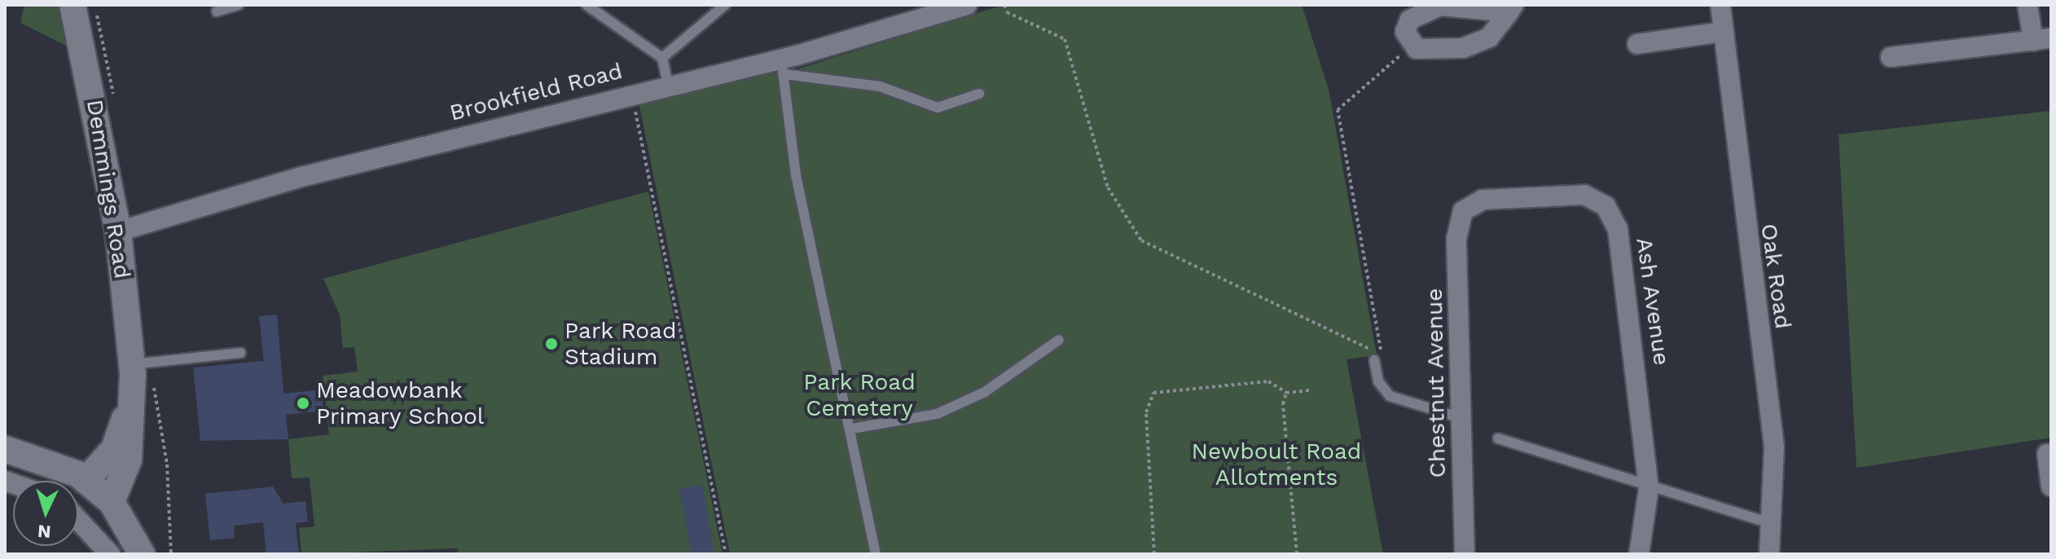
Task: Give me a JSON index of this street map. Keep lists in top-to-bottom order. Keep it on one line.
{"streets":{"street":["Brookfield Road","Demmings Road","Oak Road","Ash Avenue","Chestnut Avenue"]},"crossings":[["Brookfield Road","Demmings Road"],["Ash Avenue","Chestnut Avenue"]],"parks":["Park Road Cemetery","Newboult Road Allotments"],"places":["Park Road Stadium","Meadowbank Primary School"],"north":"bottom"}
